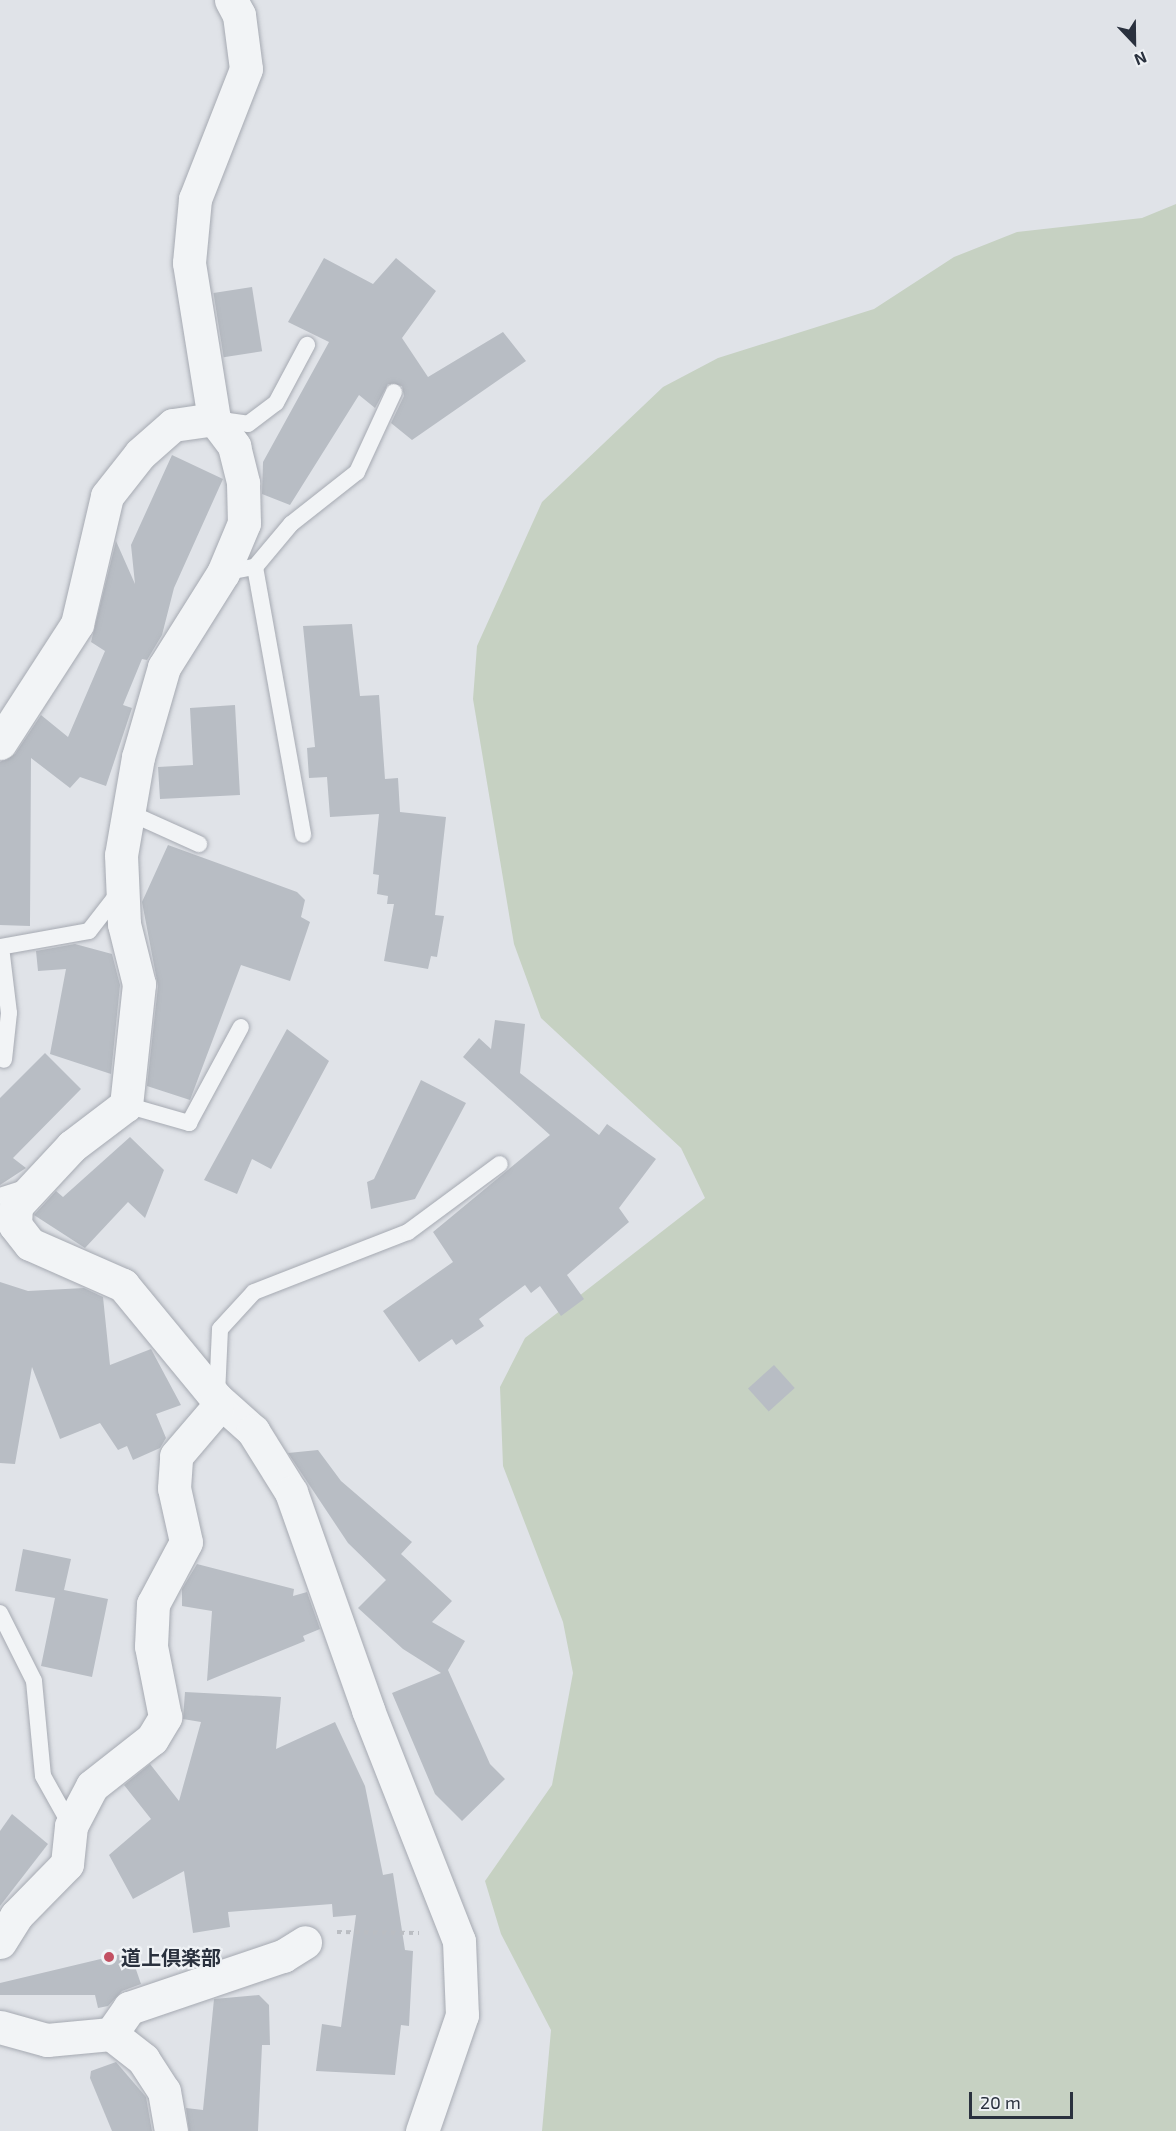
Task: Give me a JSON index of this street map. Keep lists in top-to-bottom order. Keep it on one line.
{"places":["道上倶楽部"],"scale_bar":"20 m","north":"bottom"}
